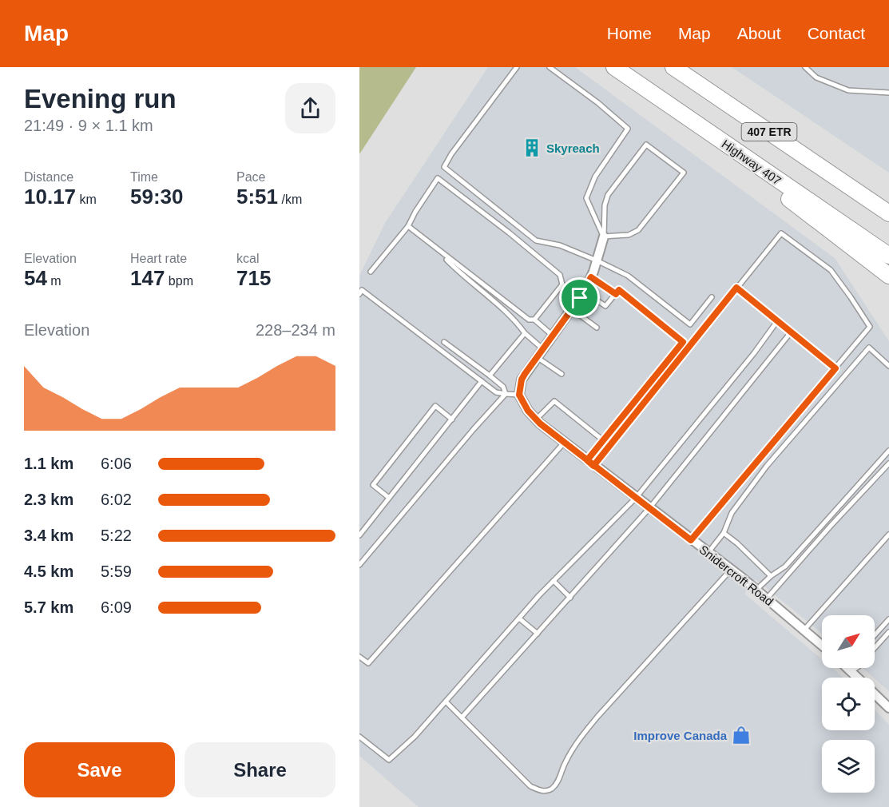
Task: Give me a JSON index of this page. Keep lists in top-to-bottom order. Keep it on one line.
{"streets":{"highway":["407 ETR","Highway 407"],"street":["Snidercroft Road"]},"places":{"building":["Skyreach"],"shop":["Improve Canada"]},"north":"top right","page":{"header":"Map","nav":["Home","Map","About","Contact"],"heading":["Evening run","21:49 · 9 × 1.1 km"],"stats":[["Distance","10.17 km"],["Time","59:30"],["Pace","5:51 /km"],["Elevation","54 m"],["Heart rate","147 bpm"],["kcal","715"]],"chart":["Elevation","228–234 m"],"list":[{"name":"1.1 km","note":"6:06"},{"name":"2.3 km","note":"6:02"},{"name":"3.4 km","note":"5:22"},{"name":"4.5 km","note":"5:59"},{"name":"5.7 km","note":"6:09"}],"buttons":["Save","Share"]}}
